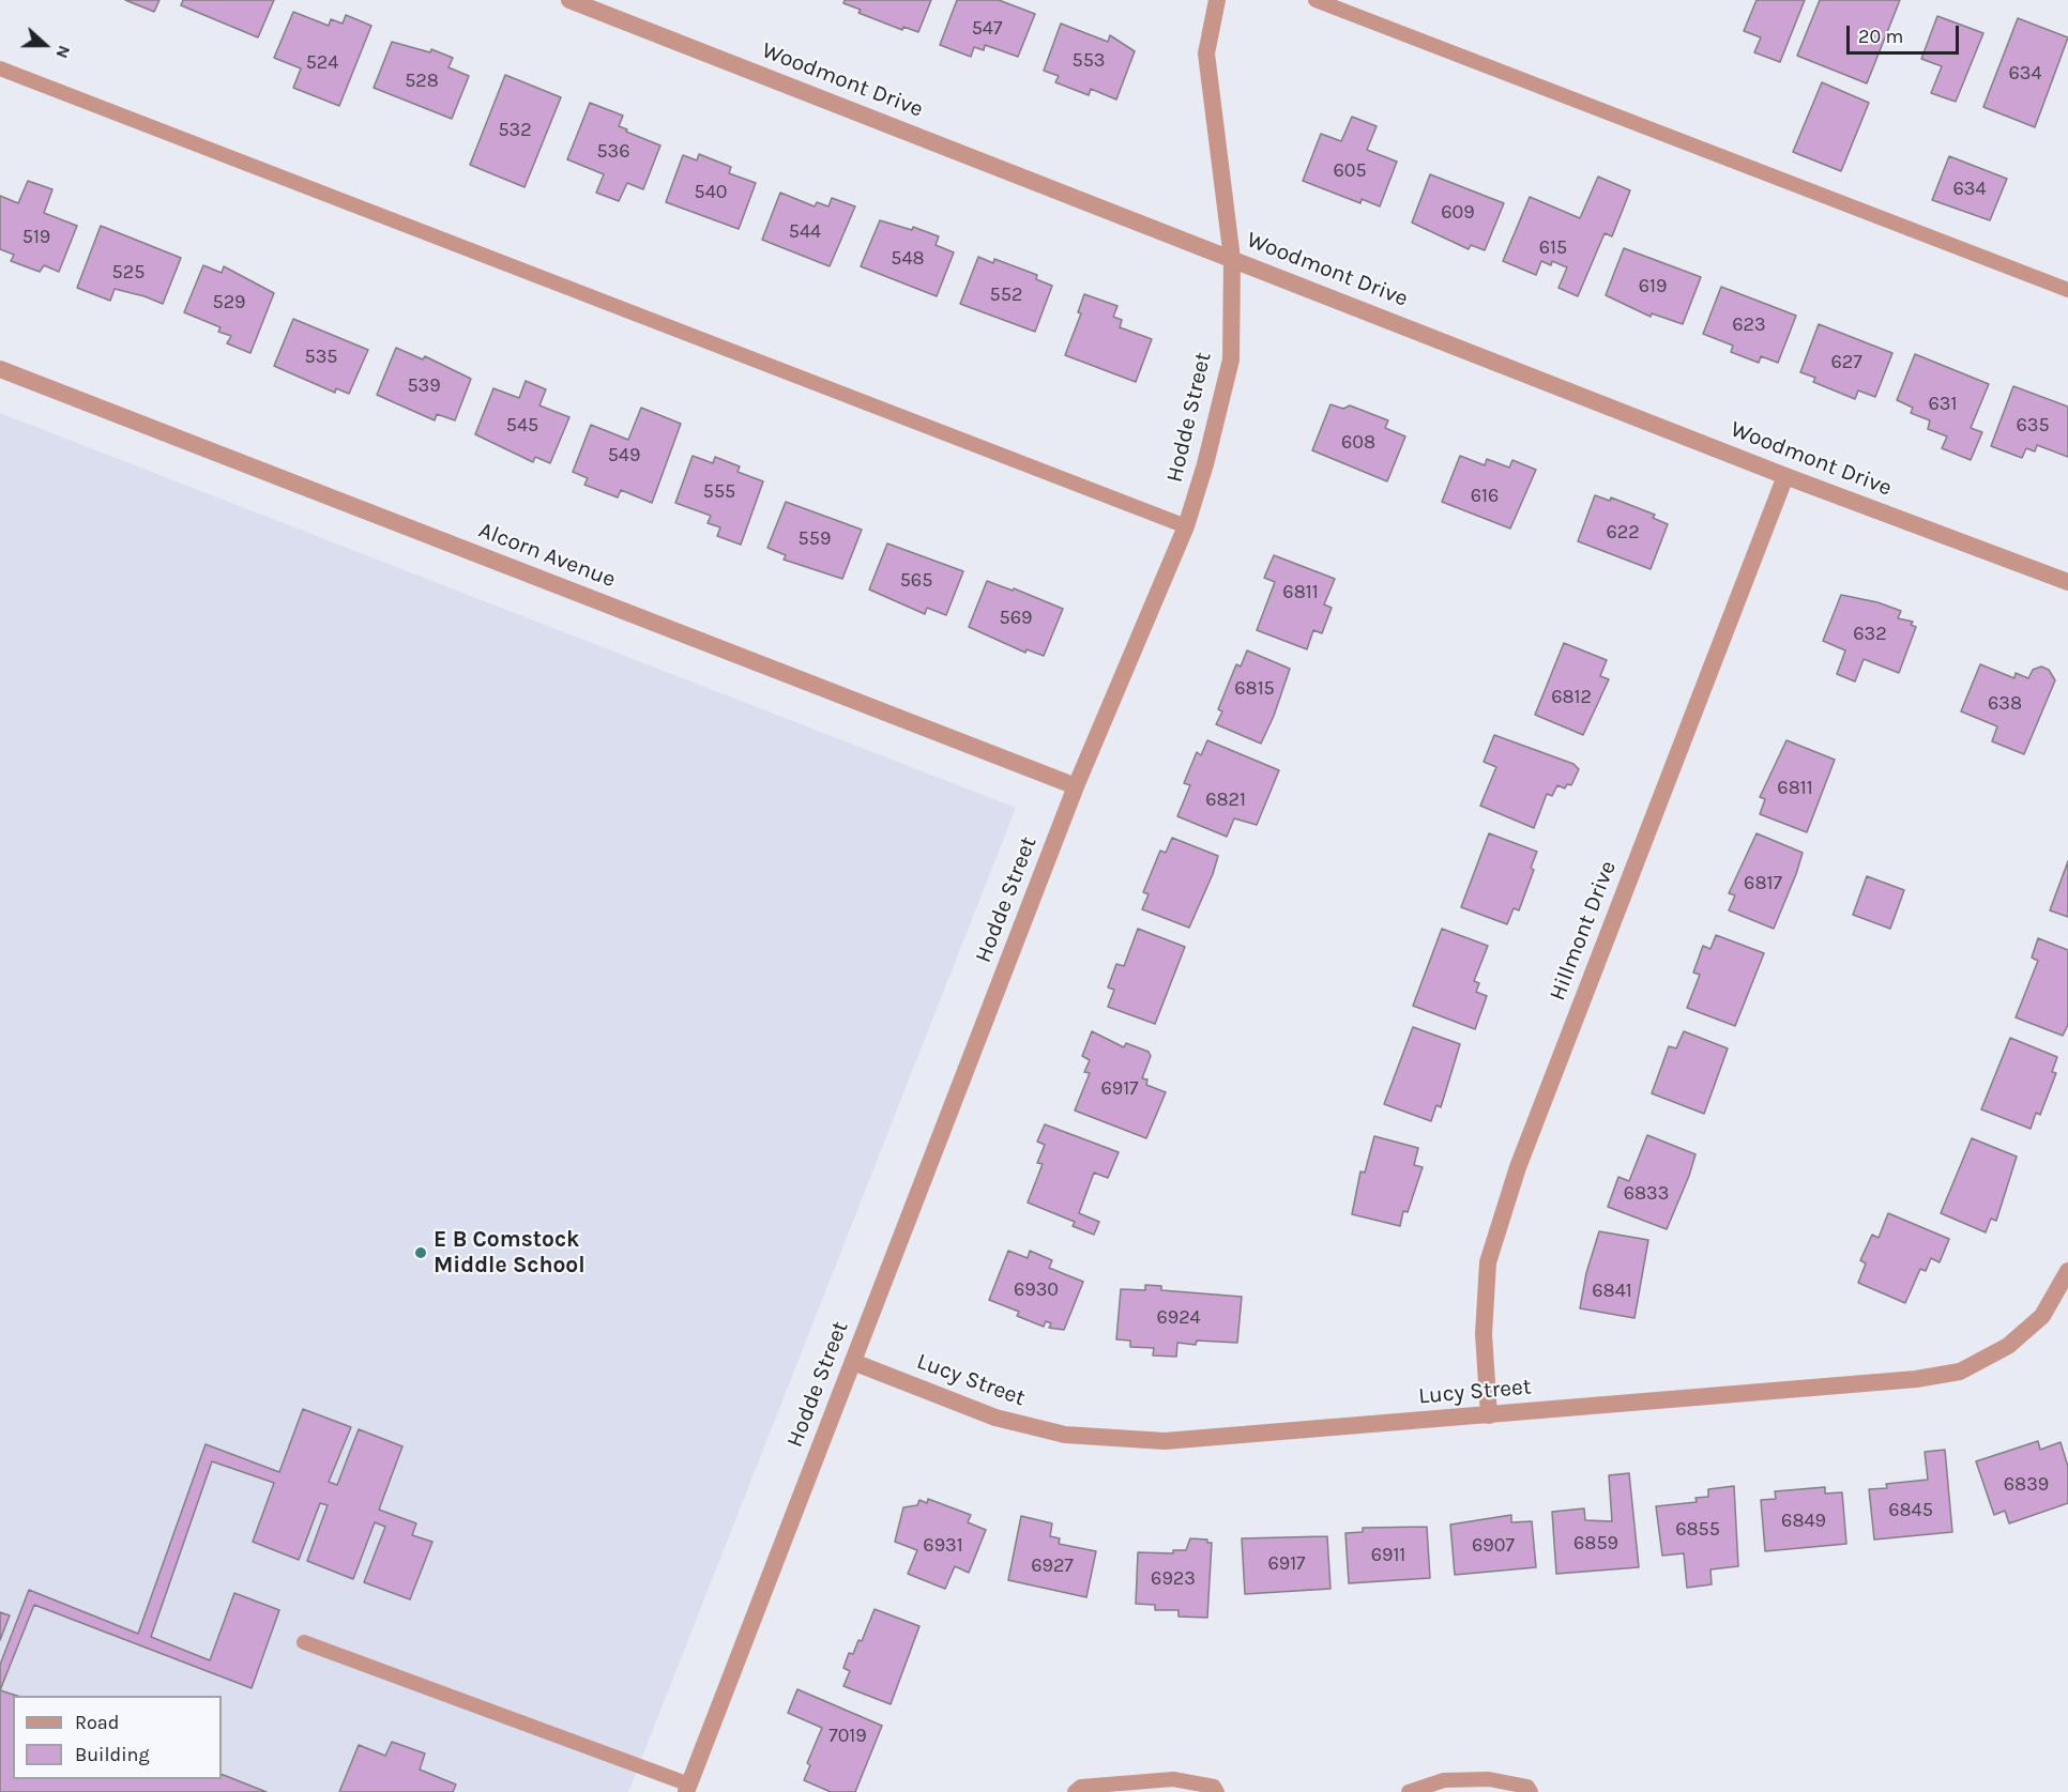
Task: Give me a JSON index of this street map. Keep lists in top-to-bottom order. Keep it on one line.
{"streets":{"street":["Woodmont Drive","Hodde Street","Alcorn Avenue","Hillmont Drive","Lucy Street"]},"crossings":[["Woodmont Drive","Hodde Street"],["Woodmont Drive","Hillmont Drive"],["Hodde Street","Alcorn Avenue"],["Hodde Street","Lucy Street"],["Hillmont Drive","Lucy Street"]],"places":["E B Comstock Middle School"],"house_numbers":["547","553","524","634","528","532","536","605","634","540","609","544","519","615","548","525","619","552","529","623","535","627","539","631","545","635","608","549","555","616","622","559","565","6811","569","632","6815","6812","638","6811","6821","6817","6917","6833","6930","6841","6924","6839","6845","6849","6855","6859","6931","6907","6911","6917","6927","6923","7019"],"legend":["Road","Building"],"scale_bar":"20 m","north":"right"}
